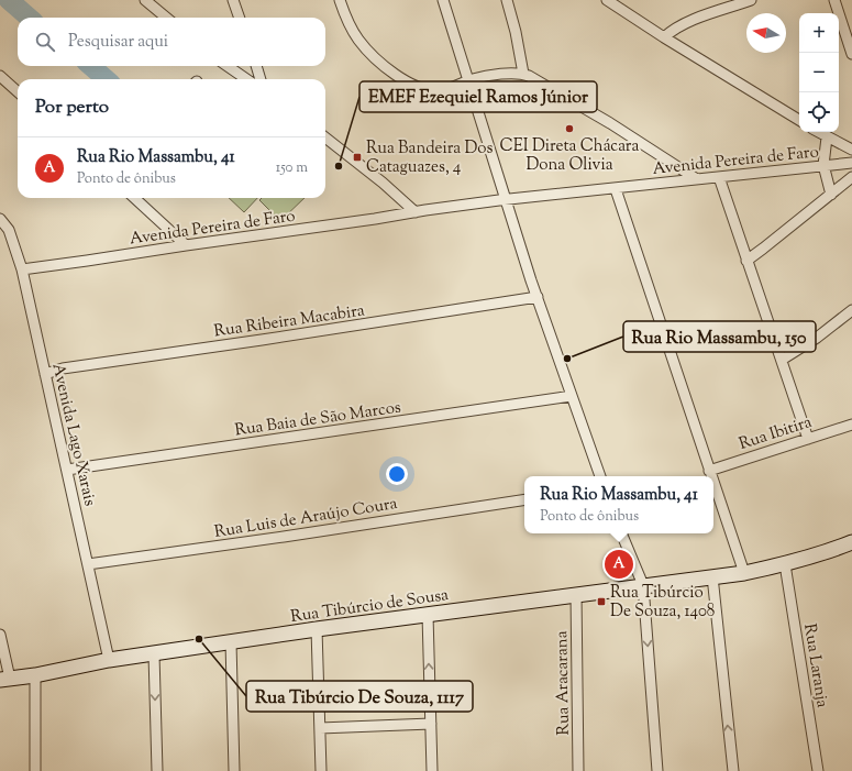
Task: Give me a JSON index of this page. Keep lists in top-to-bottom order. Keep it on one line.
{"streets":{"main road":["Rua Tibúrcio de Sousa"],"street":["Avenida Pereira de Faro","Rua Ribeira Macabira","Rua Baia de São Marcos","Rua Ibitira","Avenida Lago Xarais","Rua Luis de Araújo Coura","Rua Laranja","Rua Aracarana"]},"crossings":[["Avenida Pereira de Faro","Avenida Lago Xarais"],["Rua Ribeira Macabira","Avenida Lago Xarais"],["Rua Baia de São Marcos","Avenida Lago Xarais"],["Avenida Lago Xarais","Rua Luis de Araújo Coura"],["Avenida Lago Xarais","Rua Tibúrcio de Sousa"],["Rua Tibúrcio de Sousa","Rua Laranja"],["Rua Tibúrcio de Sousa","Rua Aracarana"]],"places":{"other":["CEI Direta Chácara Dona Olivia","EMEF Ezequiel Ramos Júnior","Rua Rio Massambu, 150","Rua Tibúrcio De Souza, 1117"],"transit":["Rua Bandeira Dos Cataguazes, 4","Rua Tibúrcio De Souza, 1408"]},"north":"left","page":{"map_buttons":["+","−"],"search":"Pesquisar aqui","heading":"Por perto","list":[{"mark":"A","name":"Rua Rio Massambu, 41","note":"Ponto de ônibus","value":"150 m"}],"popup":["Rua Rio Massambu, 41","Ponto de ônibus"],"pins":"A"}}
